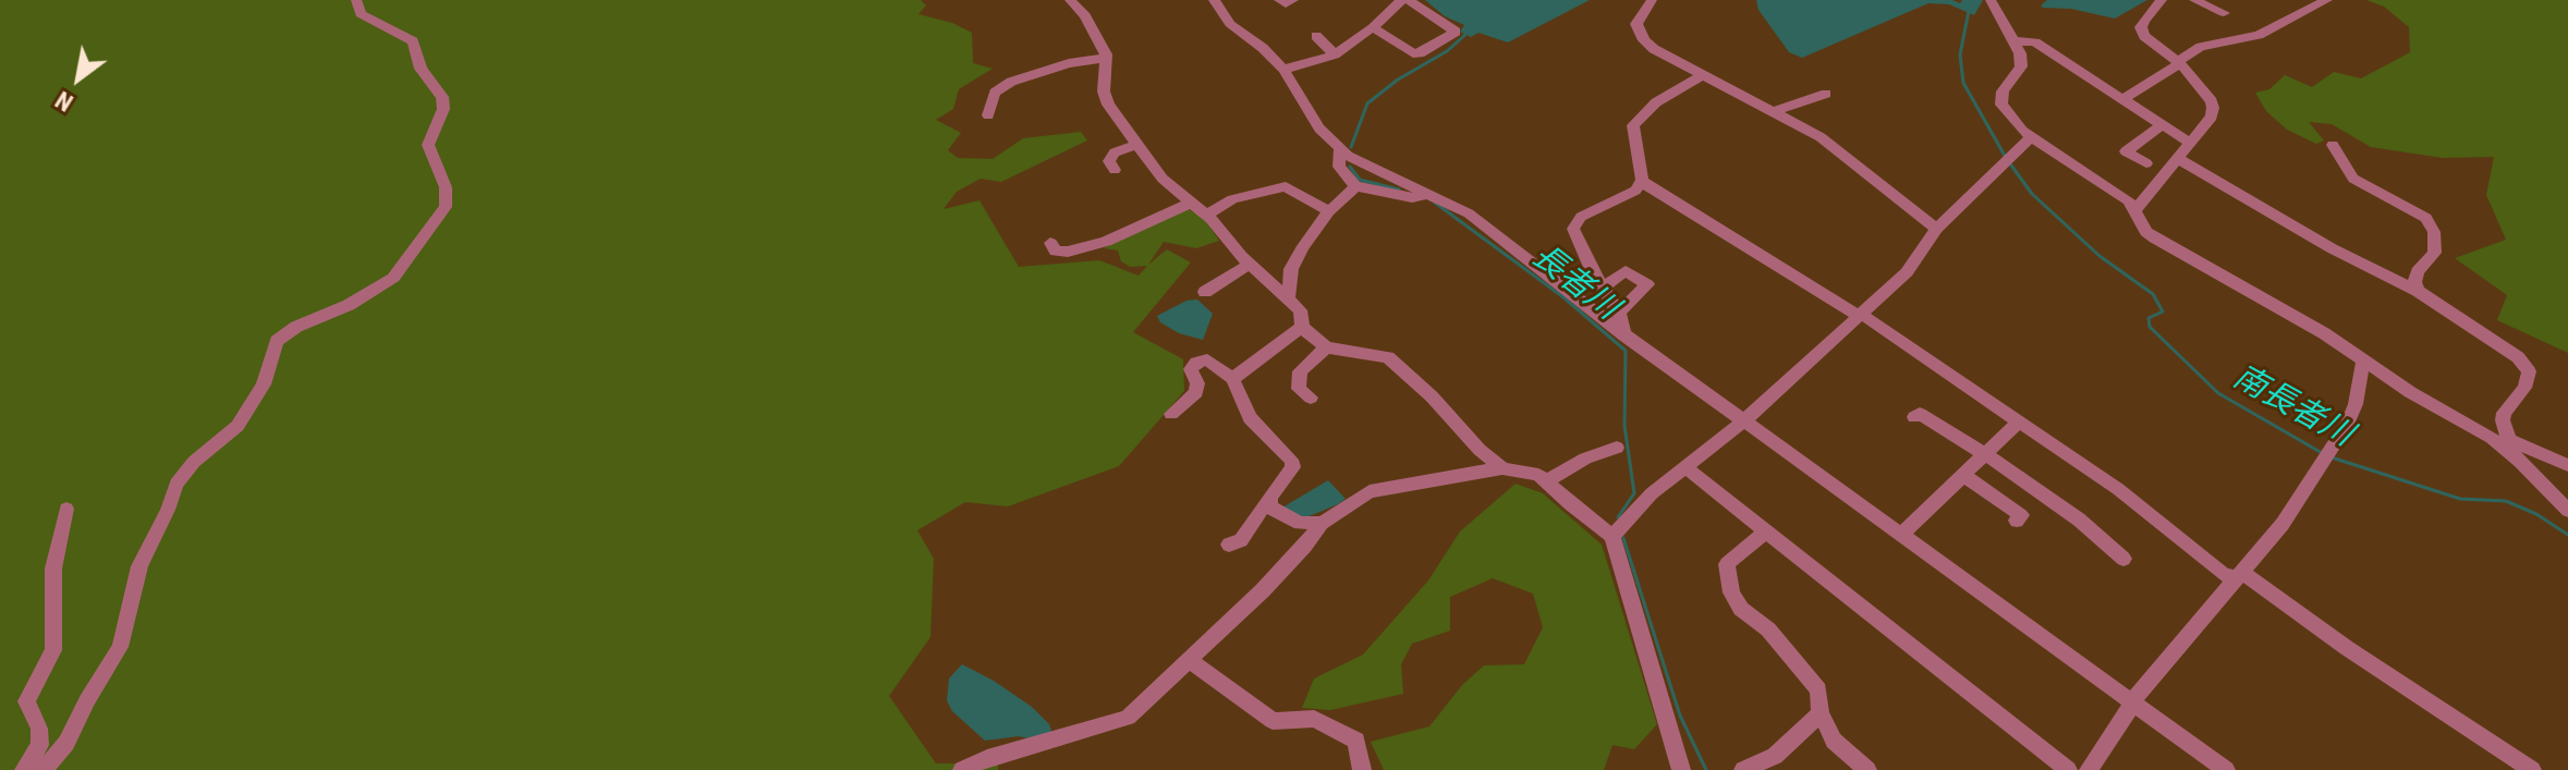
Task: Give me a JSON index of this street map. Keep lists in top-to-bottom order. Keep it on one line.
{"water":["長者川","南長者川"],"north":"bottom left"}
